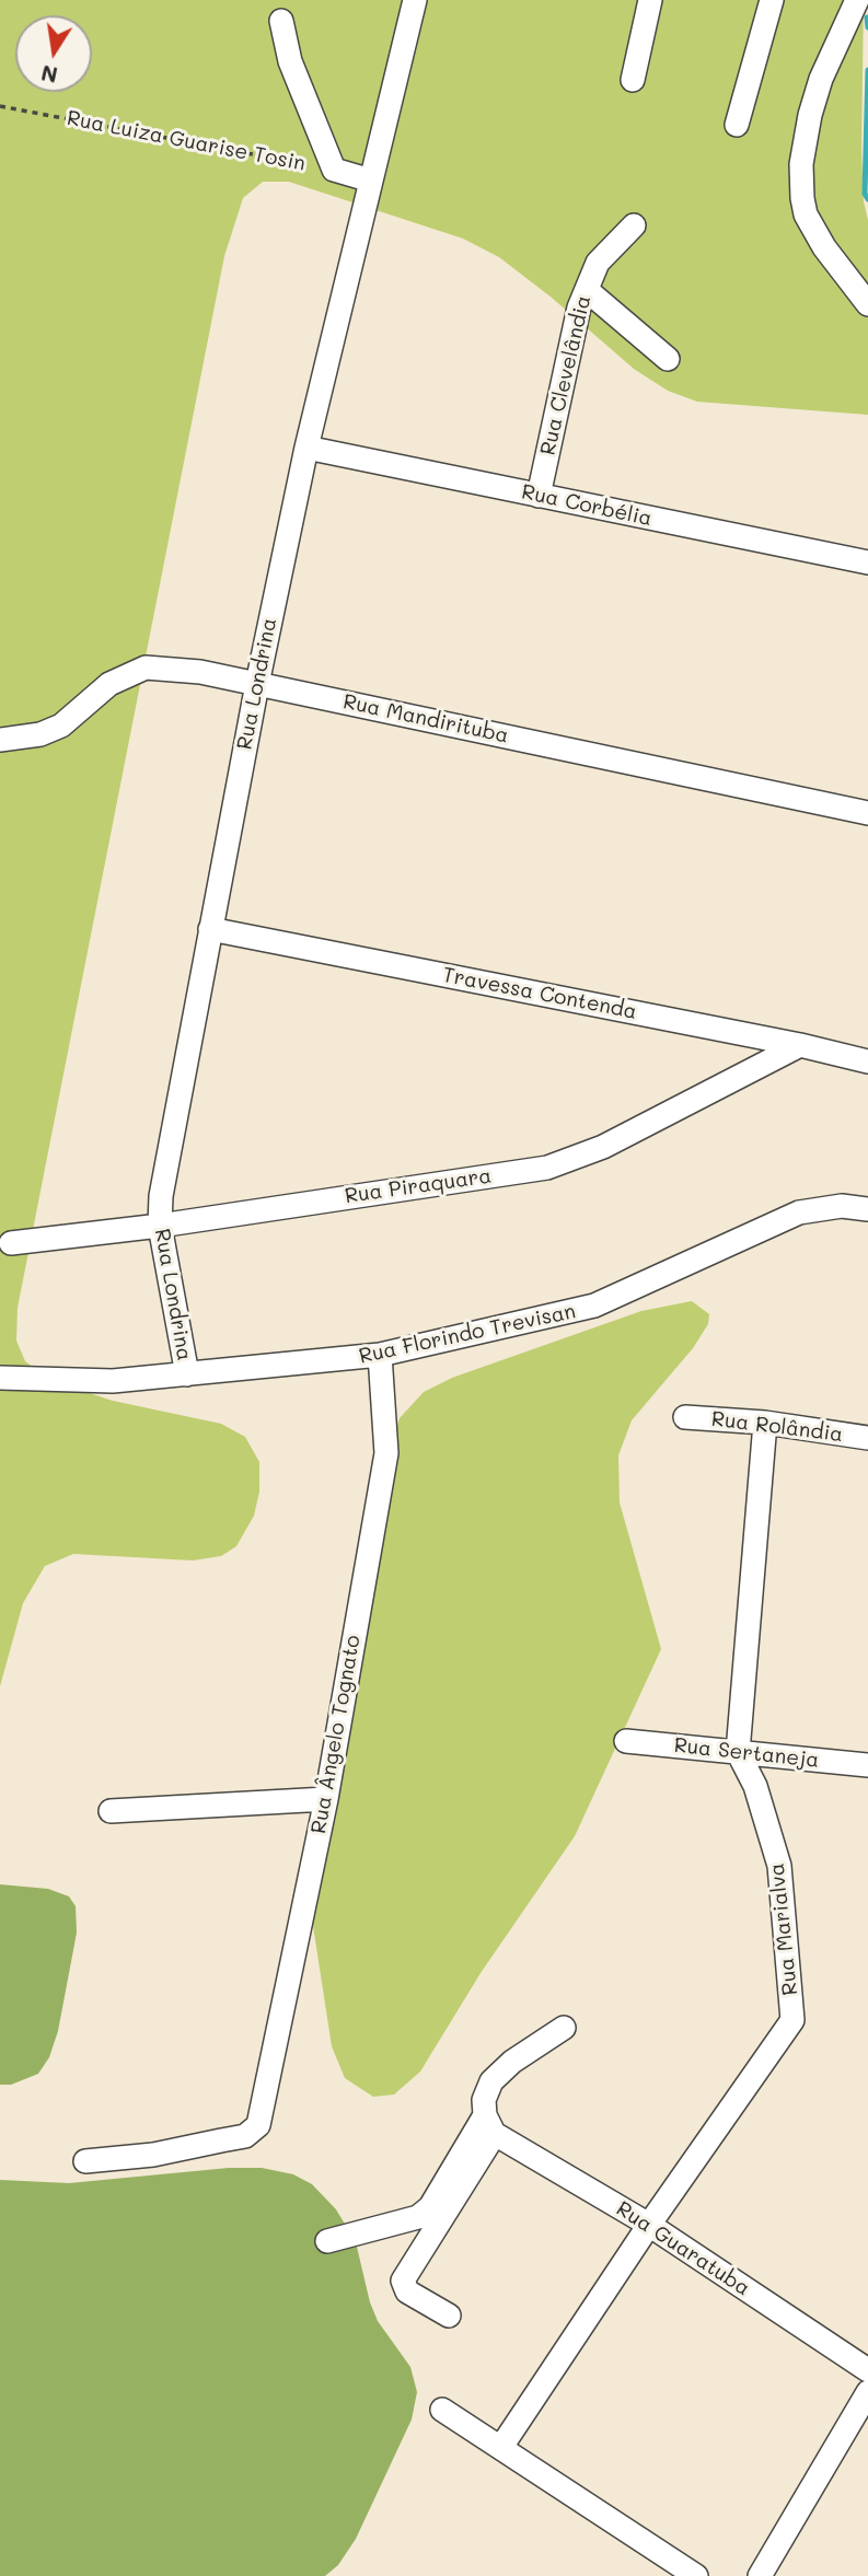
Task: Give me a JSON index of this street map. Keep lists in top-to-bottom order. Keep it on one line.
{"streets":{"street":["Rua Luiza Guarise Tosin","Rua Clevelândia","Rua Corbélia","Rua Londrina","Rua Mandirituba","Travessa Contenda","Rua Piraquara","Rua Florindo Trevisan","Rua Rolândia","Rua Ângelo Tognato","Rua Sertaneja","Rua Marialva","Rua Guaratuba"]},"crossings":[["Rua Luiza Guarise Tosin","Rua Londrina"],["Rua Clevelândia","Rua Corbélia"],["Rua Corbélia","Rua Londrina"],["Rua Londrina","Rua Mandirituba"],["Rua Londrina","Travessa Contenda"],["Rua Londrina","Rua Piraquara"],["Rua Londrina","Rua Florindo Trevisan"],["Travessa Contenda","Rua Piraquara"],["Rua Florindo Trevisan","Rua Ângelo Tognato"],["Rua Sertaneja","Rua Marialva"],["Rua Marialva","Rua Guaratuba"]],"north":"bottom"}
